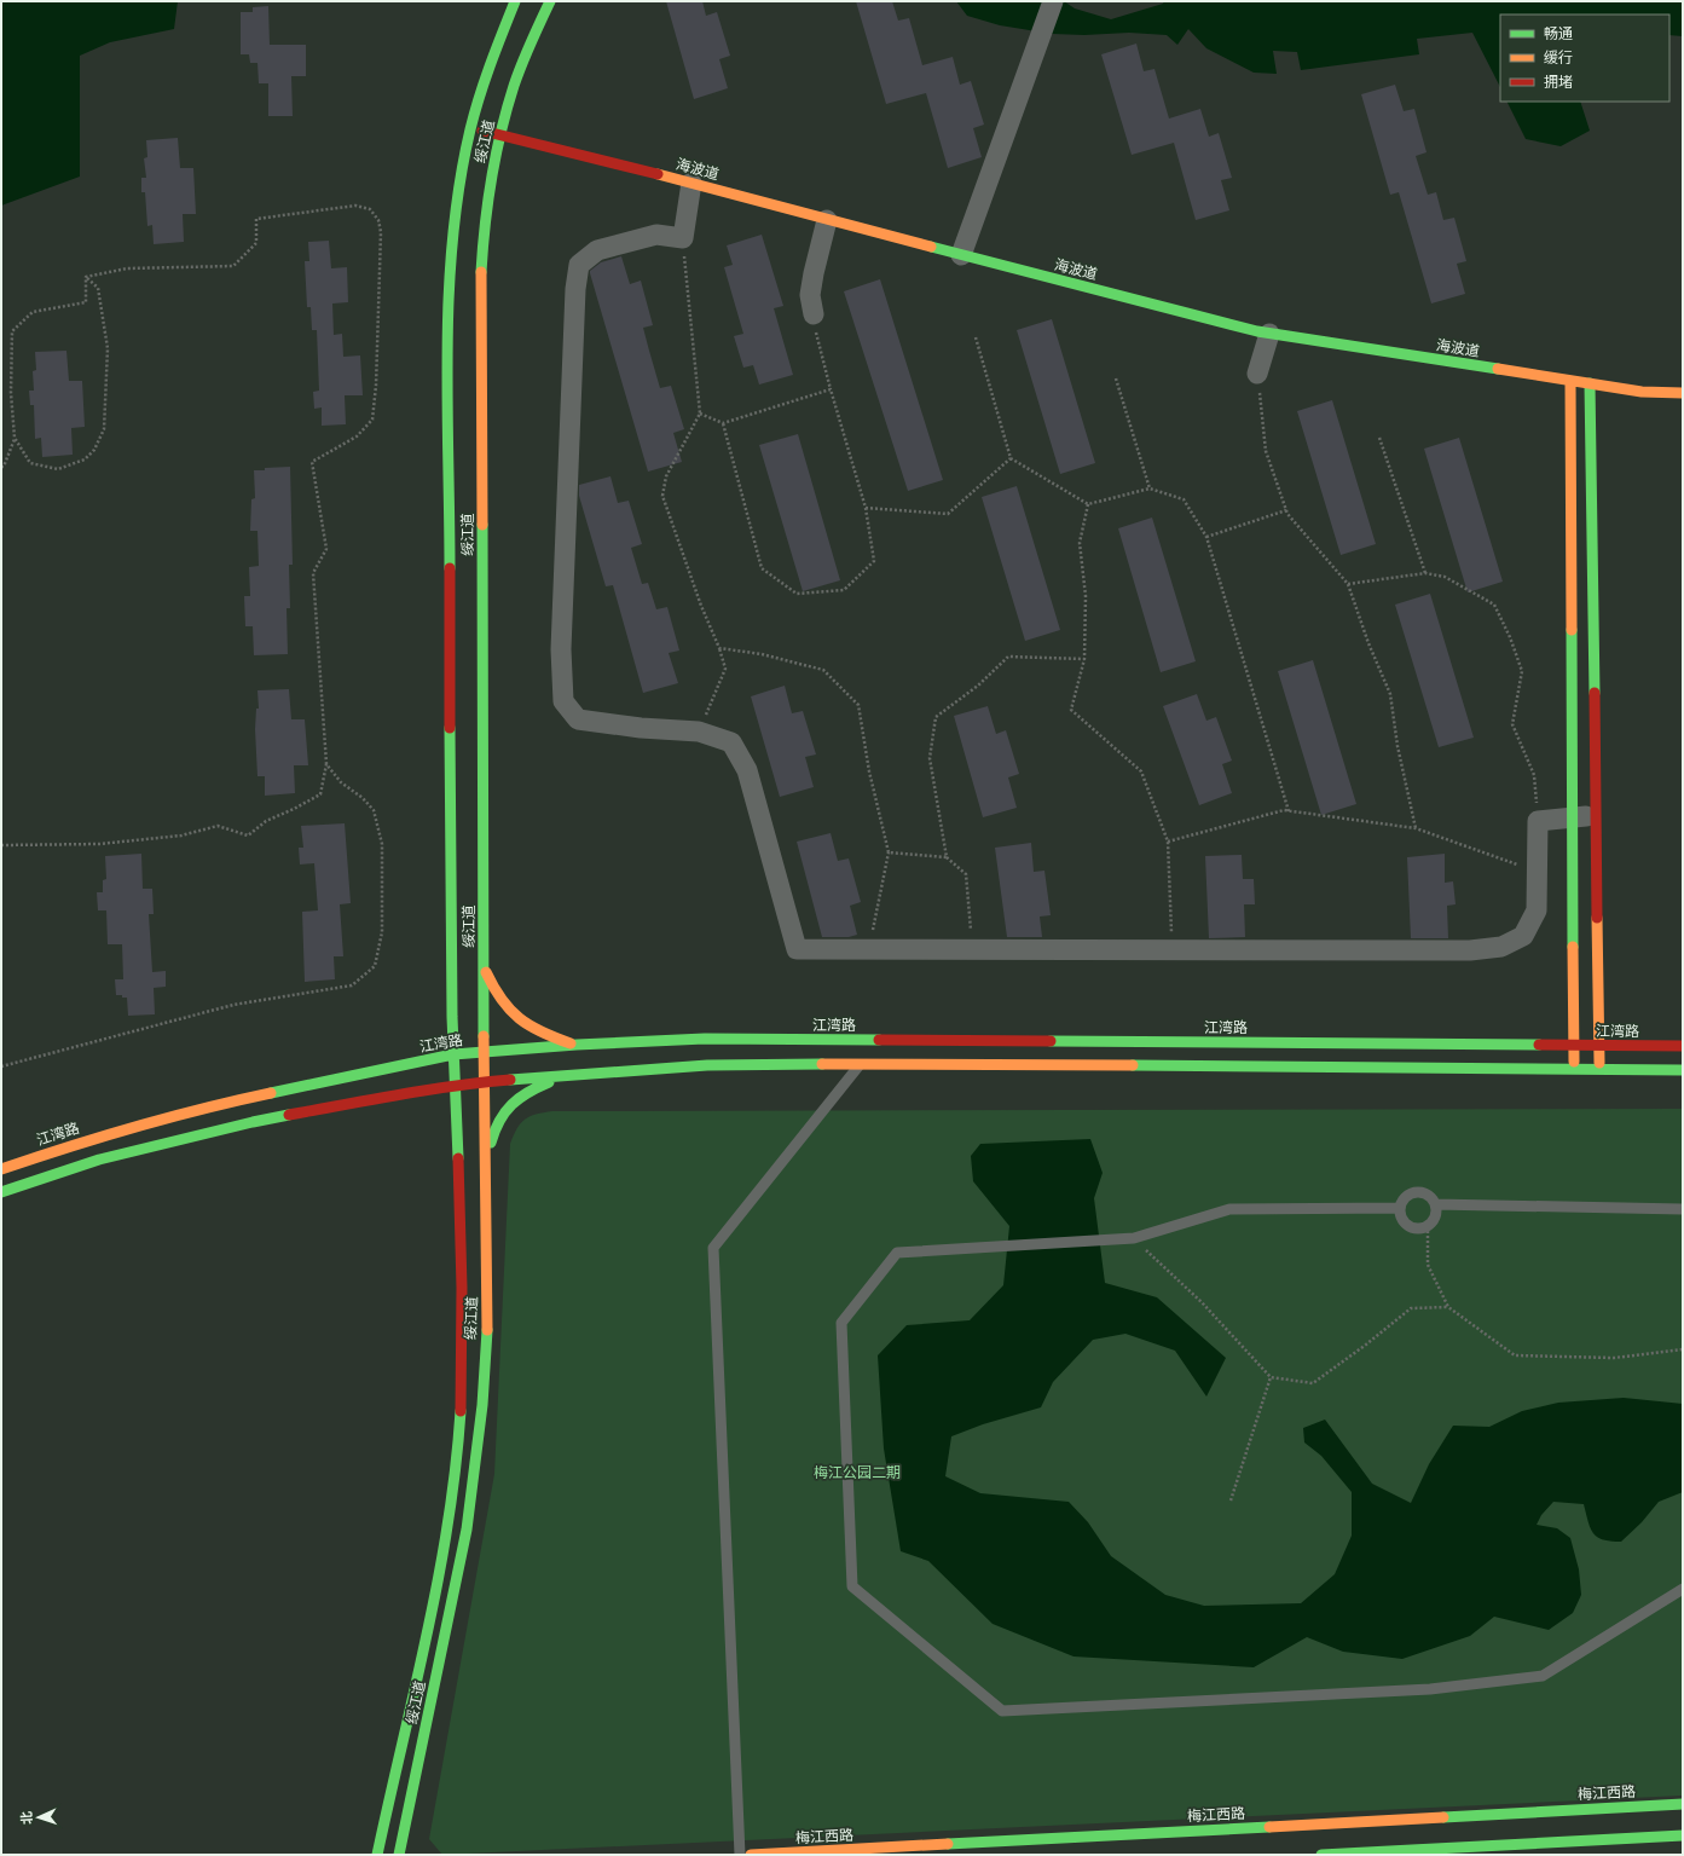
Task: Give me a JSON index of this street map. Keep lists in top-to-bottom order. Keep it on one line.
{"streets":{"main road":["绥江道","海波道","江湾路","梅江西路"]},"crossings":[["绥江道","海波道"],["绥江道","江湾路"]],"parks":["梅江公园二期"],"legend":["畅通","缓行","拥堵"],"north":"left"}
